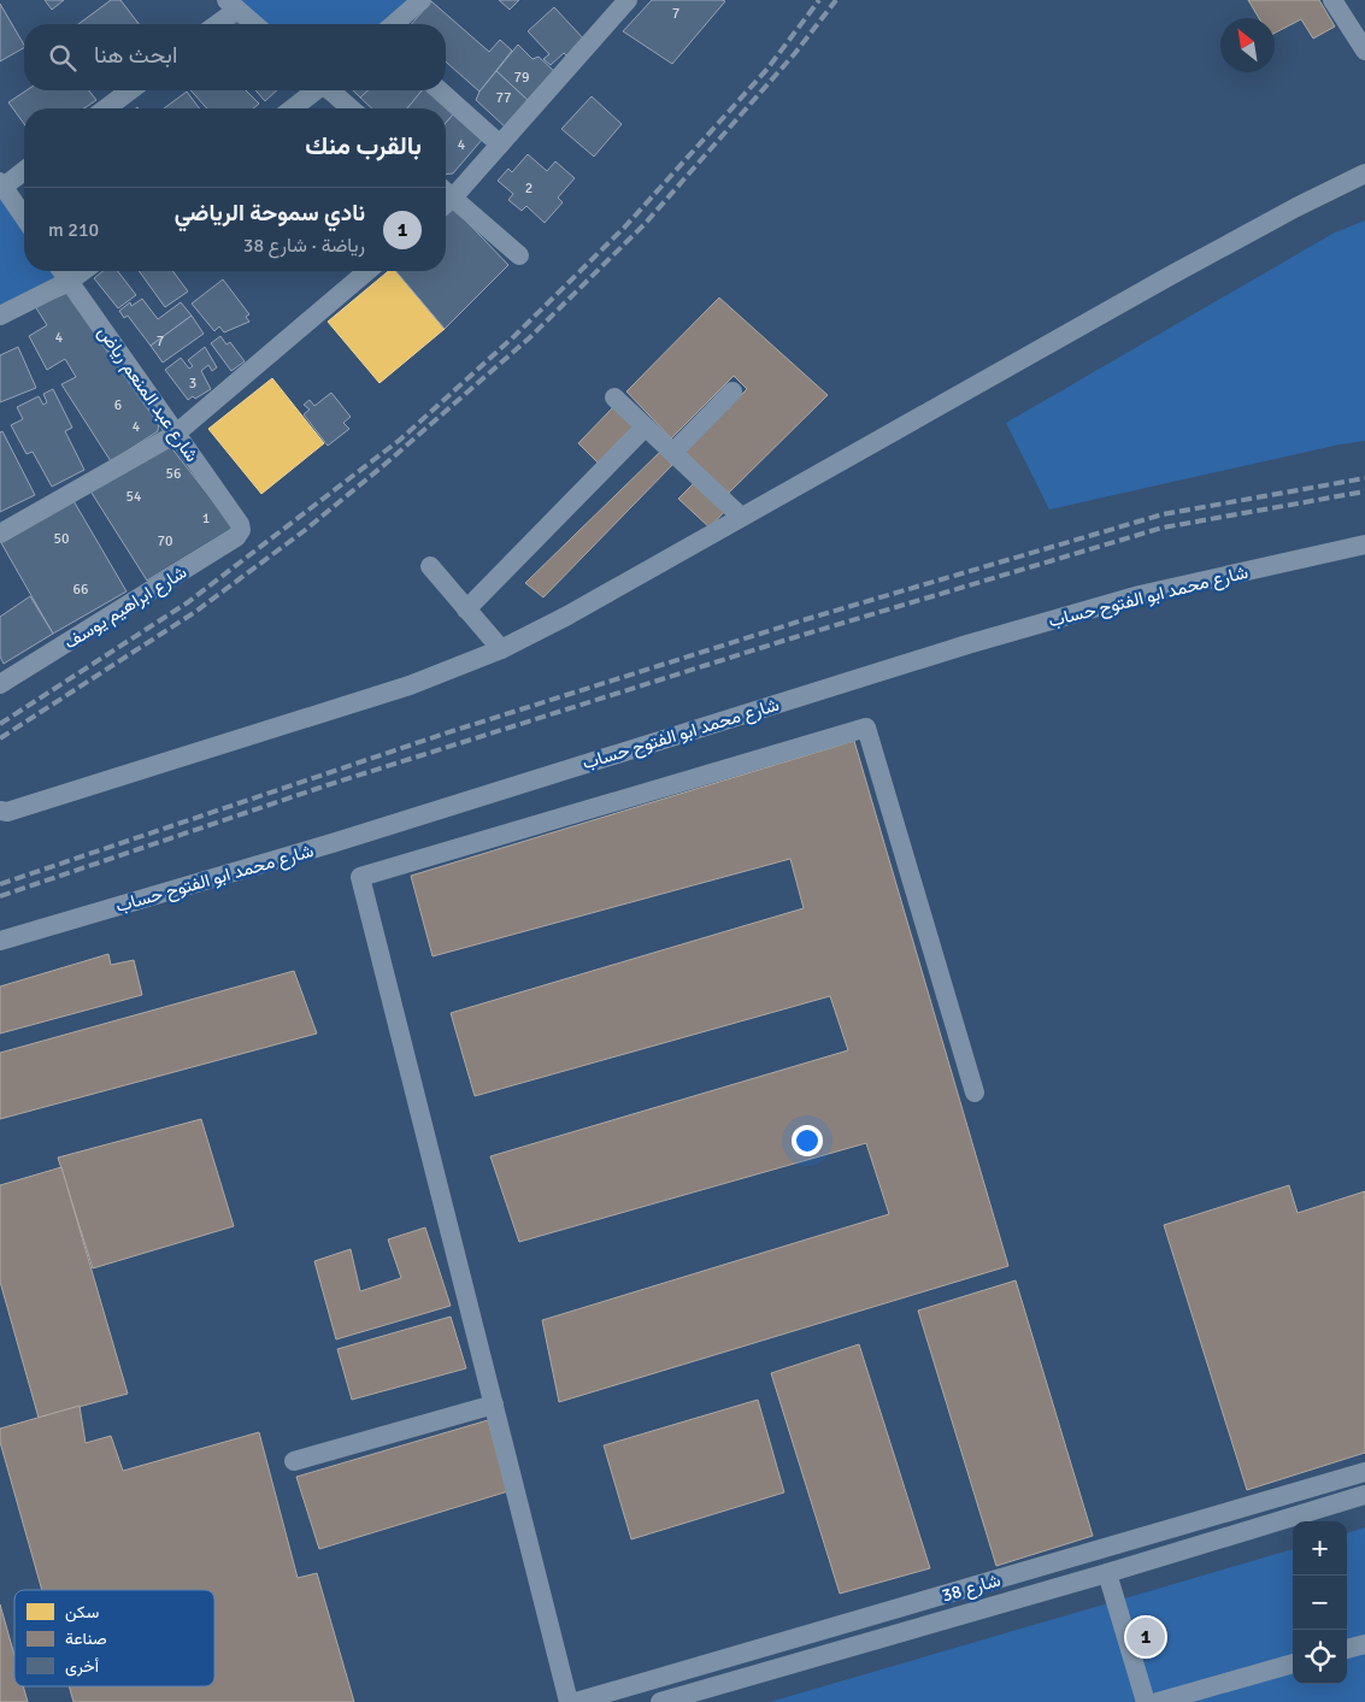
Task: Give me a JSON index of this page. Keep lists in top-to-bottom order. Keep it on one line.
{"streets":{"street":["شارع عبد المنعم رياض","شارع محمد ابو الفتوح حساب","شارع ابراهيم يوسف","شارع 38"]},"crossings":[["شارع عبد المنعم رياض","شارع ابراهيم يوسف"]],"house_numbers":["7","79","77","4","2","4","7","3","6","4","56","54","1","50","70","66"],"legend":["سكن","صناعة","أخرى"],"north":"top left","page":{"search":"ابحث هنا","heading":"بالقرب منك","list":[{"mark":"1","name":"نادي سموحة الرياضي","note":"رياضة · شارع 38","value":"210 m"}],"map_buttons":["+","−"],"pins":"1"}}
